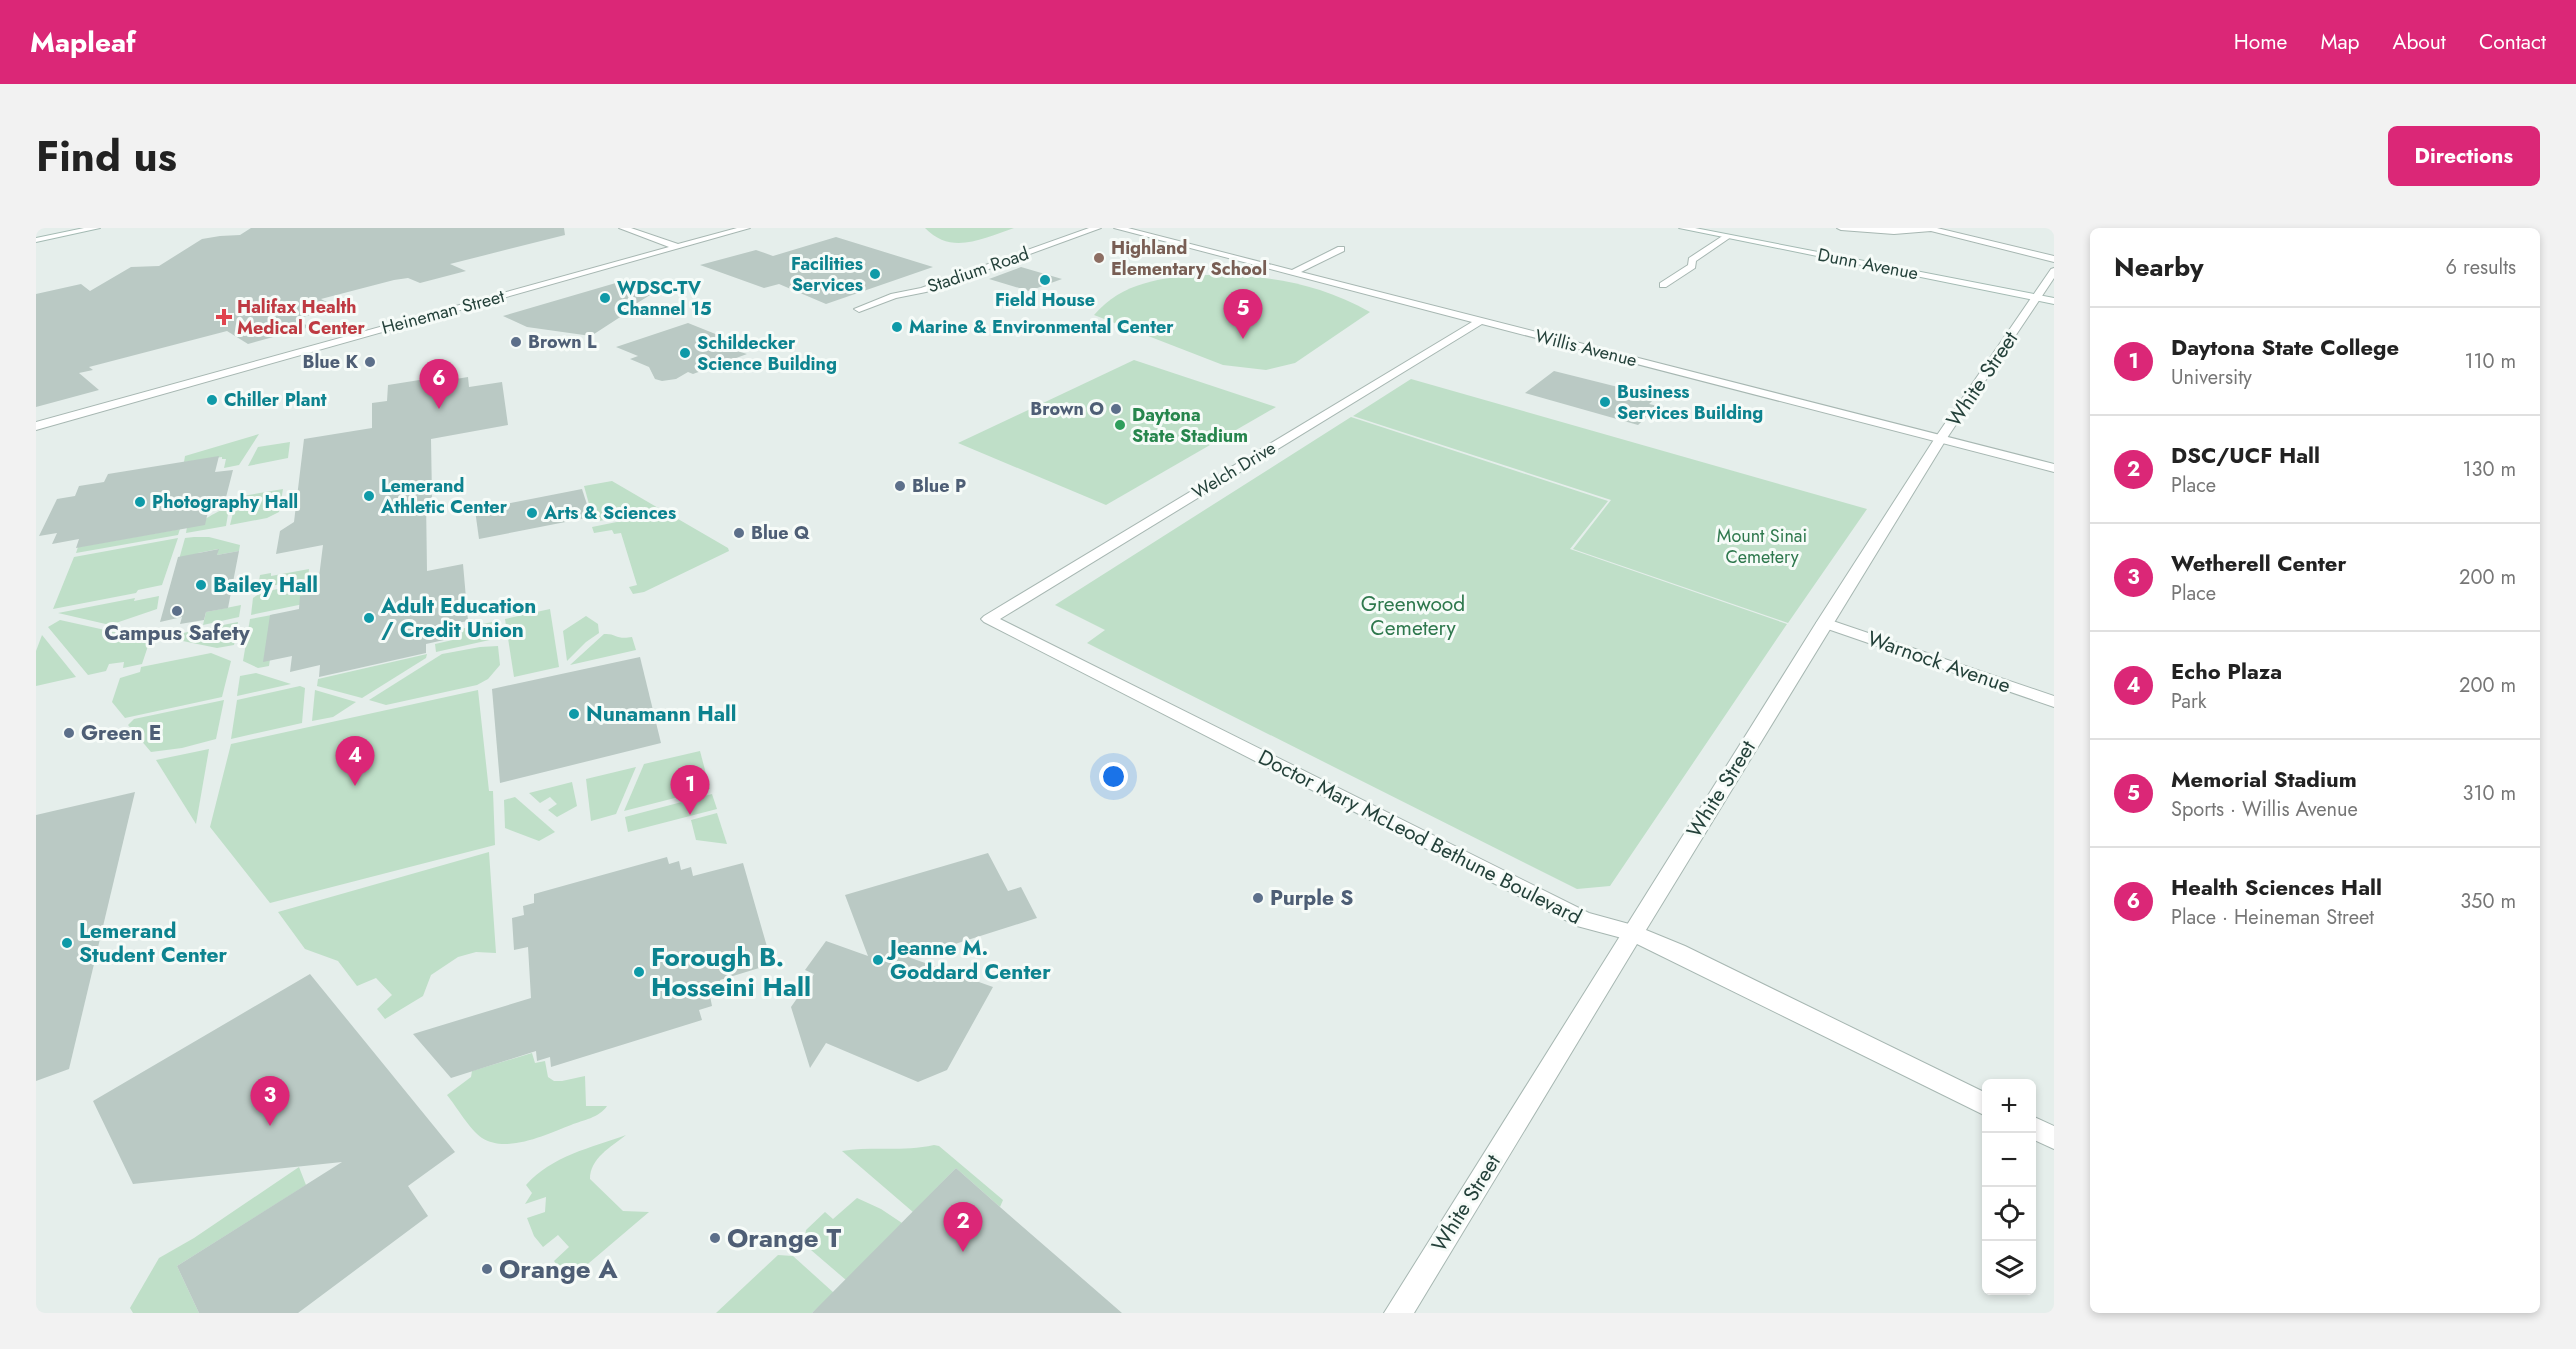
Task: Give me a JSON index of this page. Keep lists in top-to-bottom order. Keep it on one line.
{"streets":{"street":["Dunn Avenue","Stadium Road","Heineman Street","Willis Avenue","White Street","Welch Drive","Warnock Avenue","Doctor Mary McLeod Bethune Boulevard"]},"crossings":[["Dunn Avenue","White Street"],["Willis Avenue","White Street"],["Willis Avenue","Welch Drive"],["White Street","Warnock Avenue"],["White Street","Doctor Mary McLeod Bethune Boulevard"],["Welch Drive","Doctor Mary McLeod Bethune Boulevard"]],"parks":["Mount Sinai Cemetery","Greenwood Cemetery"],"places":{"other":["Highland Elementary School","Facilities Services","Field House","WDSC-TV Channel 15","Marine & Environmental Center","Brown L","Schildecker Science Building","Blue K","Chiller Plant","Business Services Building","Brown O","Daytona State Stadium","Blue P","Lemerand Athletic Center","Photography Hall","Arts & Sciences","Blue Q","Bailey Hall","Campus Safety","Adult Education / Credit Union","Nunamann Hall","Green E","Purple S","Lemerand Student Center","Jeanne M. Goddard Center","Forough B. Hosseini Hall","Orange T","Orange A"],"health":["Halifax Health Medical Center"]},"page":{"header":"Mapleaf","nav":["Home","Map","About","Contact"],"title":"Find us","buttons":"Directions","heading":["Nearby","6 results"],"pins":["5","6","4","1","3","2"],"list":[{"mark":"1","name":"Daytona State College","note":"University","value":"110 m"},{"mark":"2","name":"DSC/UCF Hall","note":"Place","value":"130 m"},{"mark":"3","name":"Wetherell Center","note":"Place","value":"200 m"},{"mark":"4","name":"Echo Plaza","note":"Park","value":"200 m"},{"mark":"5","name":"Memorial Stadium","note":"Sports · Willis Avenue","value":"310 m"},{"mark":"6","name":"Health Sciences Hall","note":"Place · Heineman Street","value":"350 m"}],"map_buttons":["+","−"]}}
